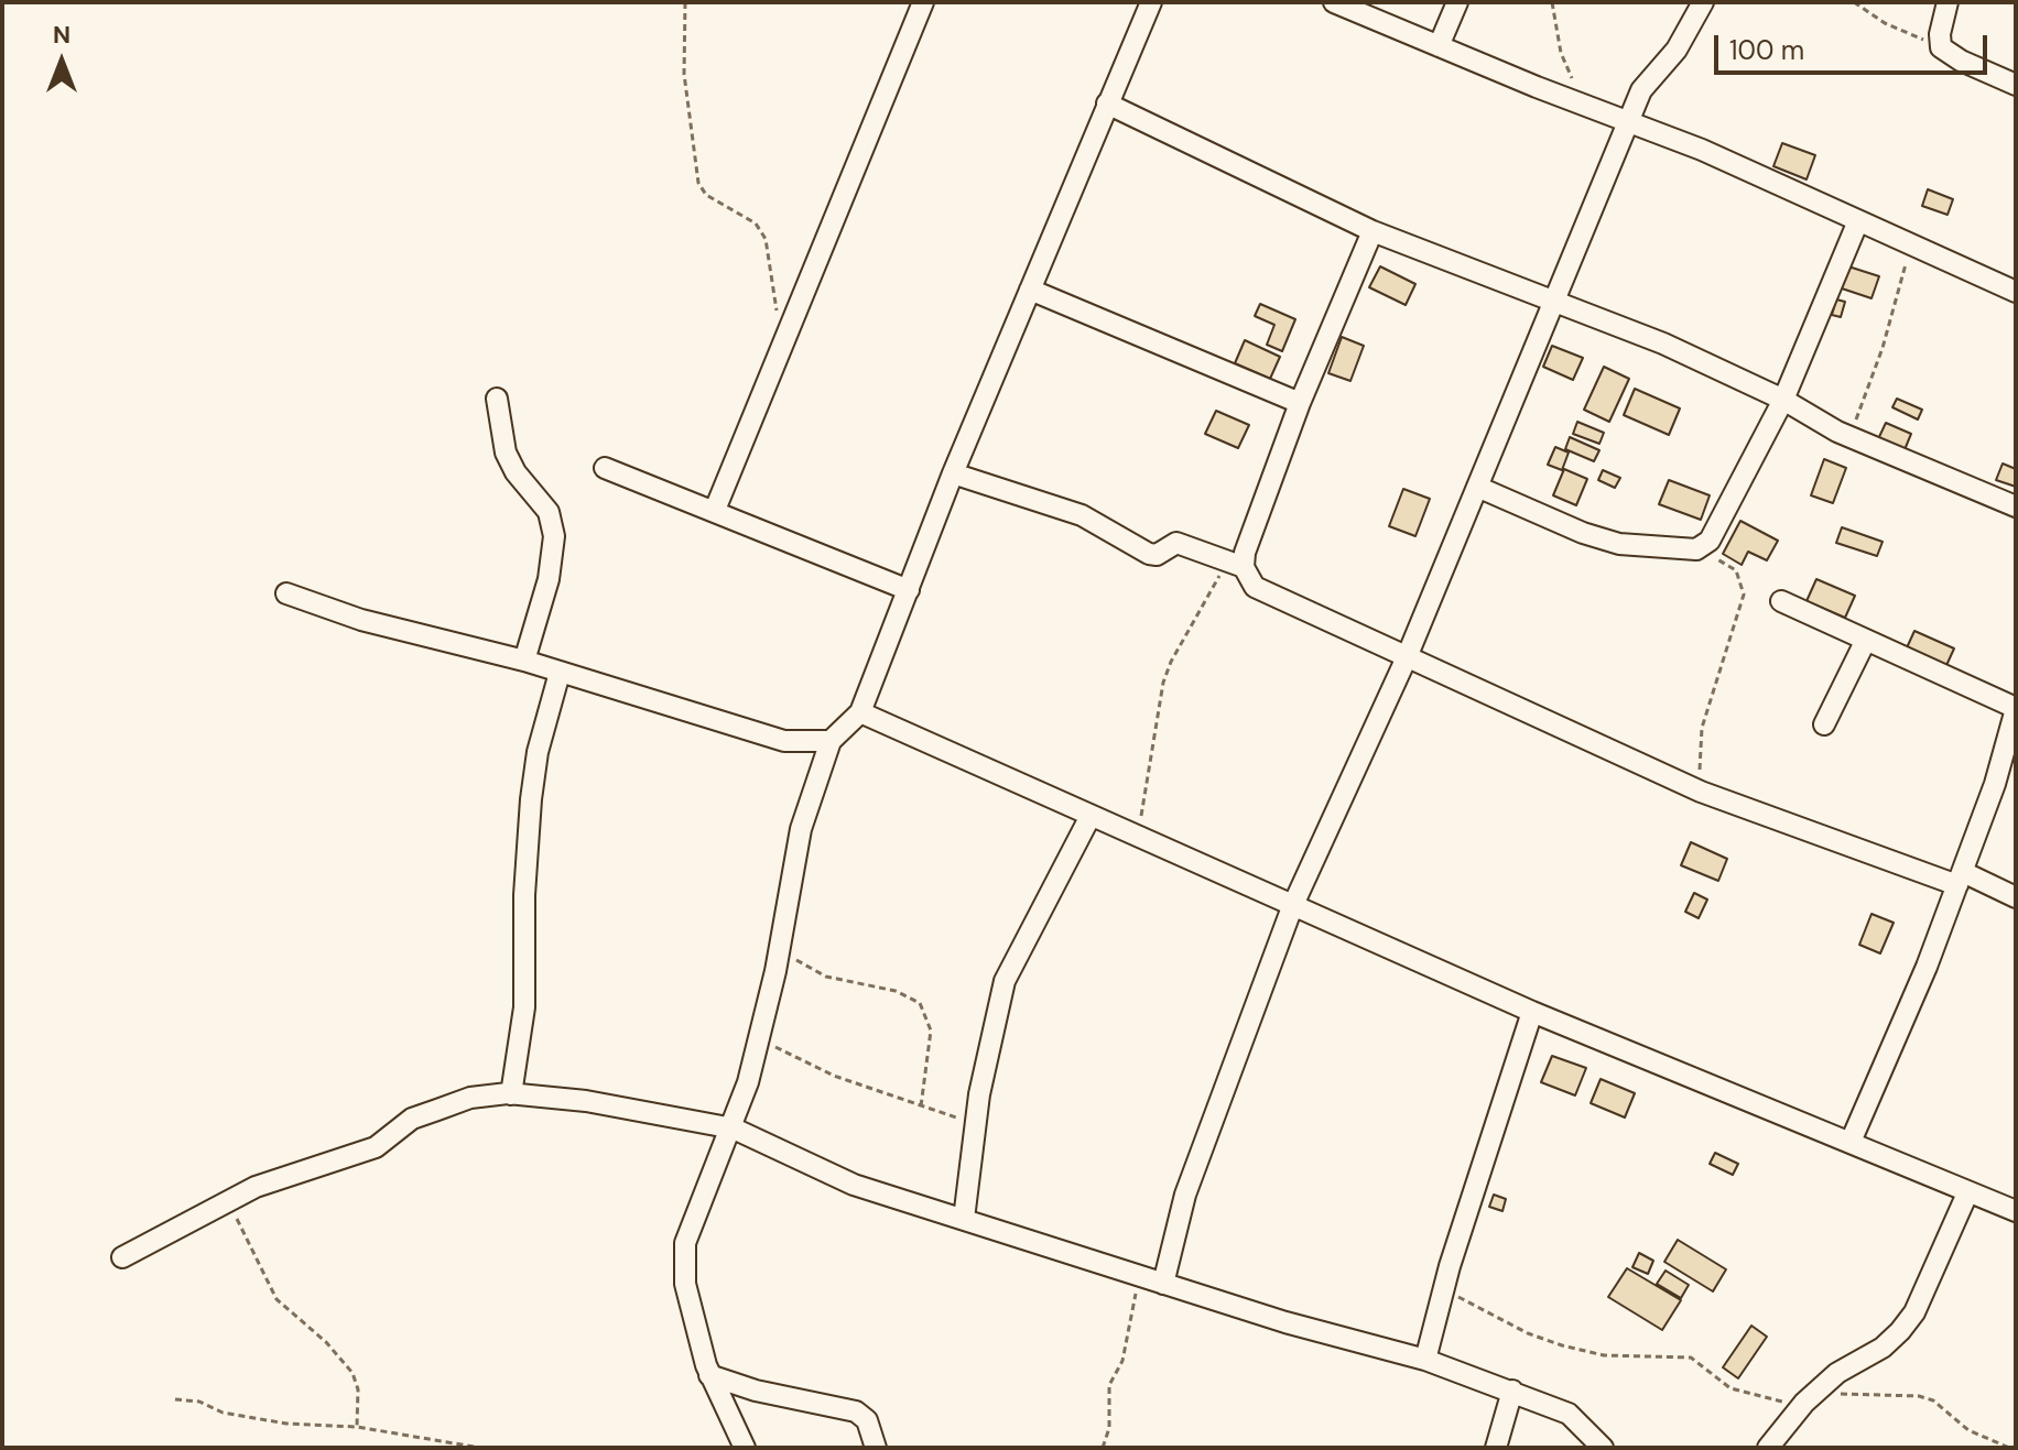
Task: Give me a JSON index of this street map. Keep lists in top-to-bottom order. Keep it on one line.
{"scale_bar":"100 m","north":"top"}
